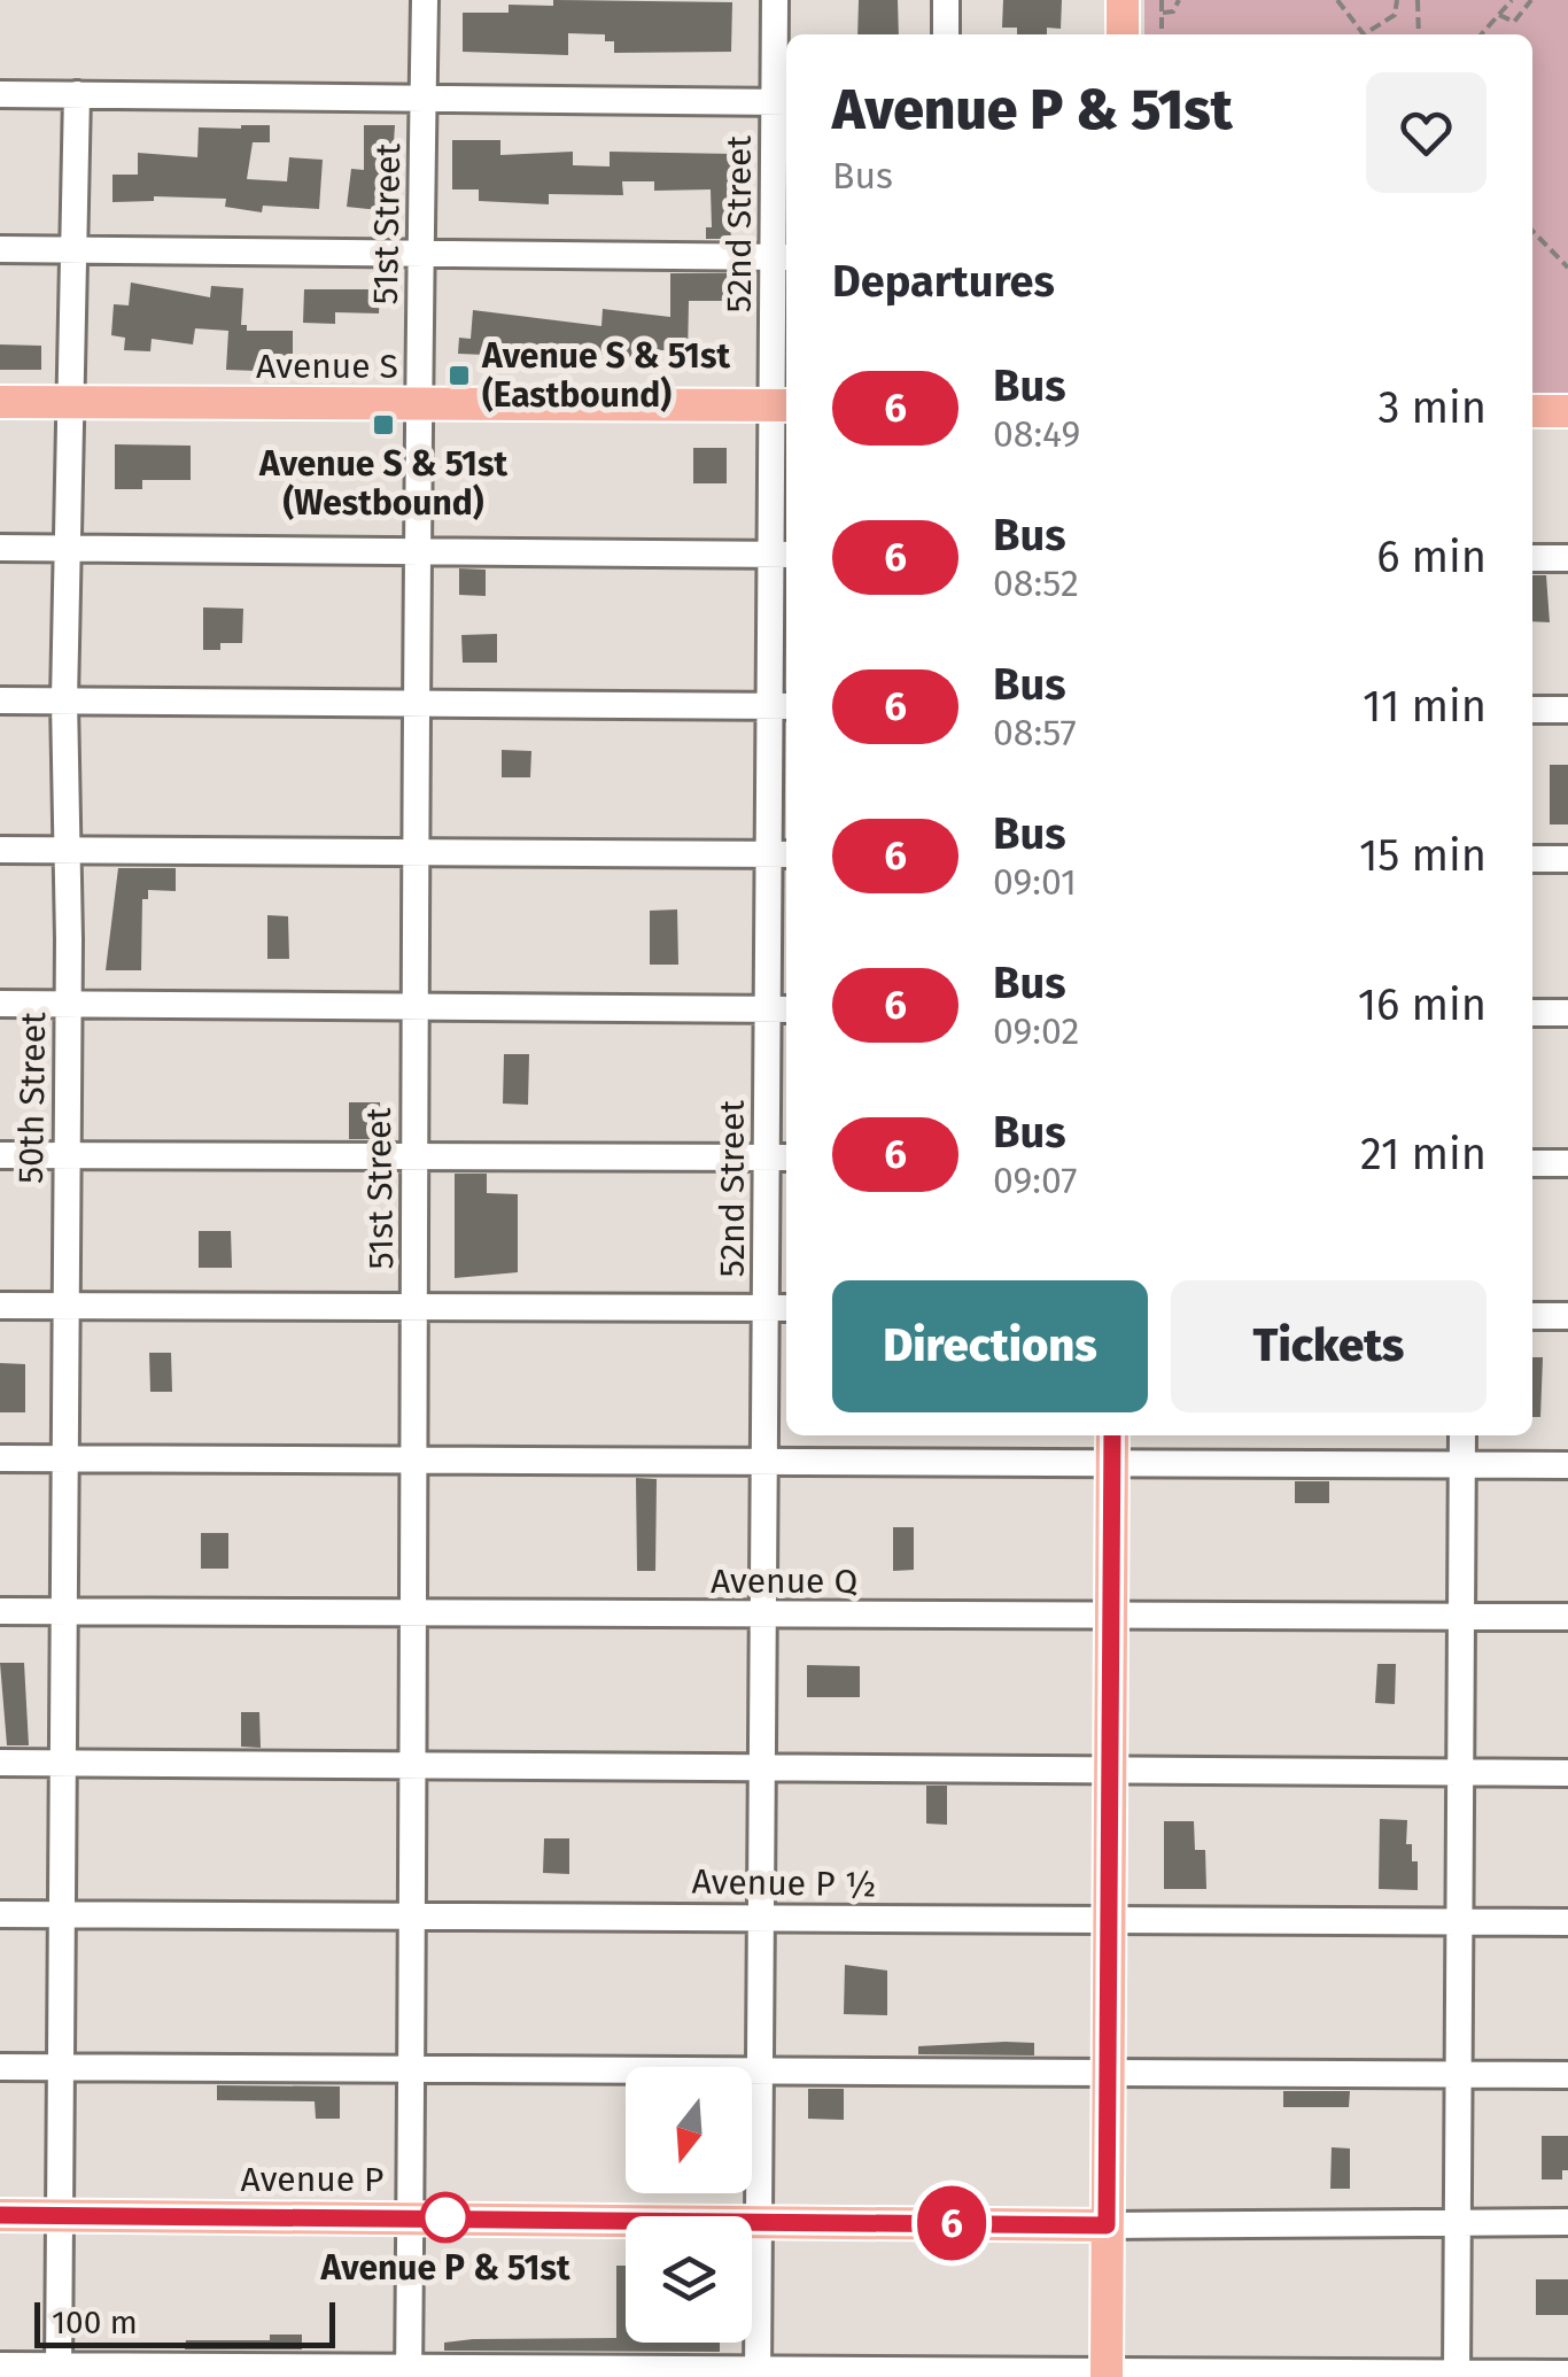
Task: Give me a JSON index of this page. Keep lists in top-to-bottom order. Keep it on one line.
{"streets":{"main road":["Avenue S","Avenue P"],"street":["51st Street","52nd Street","50th Street","Avenue Q","Avenue P ½"]},"crossings":[["51st Street","Avenue S"],["51st Street","Avenue Q"],["51st Street","Avenue P ½"],["51st Street","Avenue P"],["52nd Street","Avenue S"],["52nd Street","Avenue Q"],["52nd Street","Avenue P ½"],["52nd Street","Avenue P"],["Avenue S","50th Street"],["50th Street","Avenue Q"],["50th Street","Avenue P ½"],["50th Street","Avenue P"]],"places":{"transit":["Avenue S & 51st (Eastbound)","Avenue S & 51st (Westbound)"],"other":["Avenue P & 51st"]},"lines":["bus line 6"],"scale_bar":"100 m","north":"bottom","page":{"on_map":"6","heading":[["Avenue P & 51st","Bus"],"Departures"],"list":[{"mark":"6","name":"Bus","note":"08:49","value":"3 min"},{"mark":"6","name":"Bus","note":"08:52","value":"6 min"},{"mark":"6","name":"Bus","note":"08:57","value":"11 min"},{"mark":"6","name":"Bus","note":"09:01","value":"15 min"},{"mark":"6","name":"Bus","note":"09:02","value":"16 min"},{"mark":"6","name":"Bus","note":"09:07","value":"21 min"}],"buttons":["Directions","Tickets"],"scale":"100 m"}}
